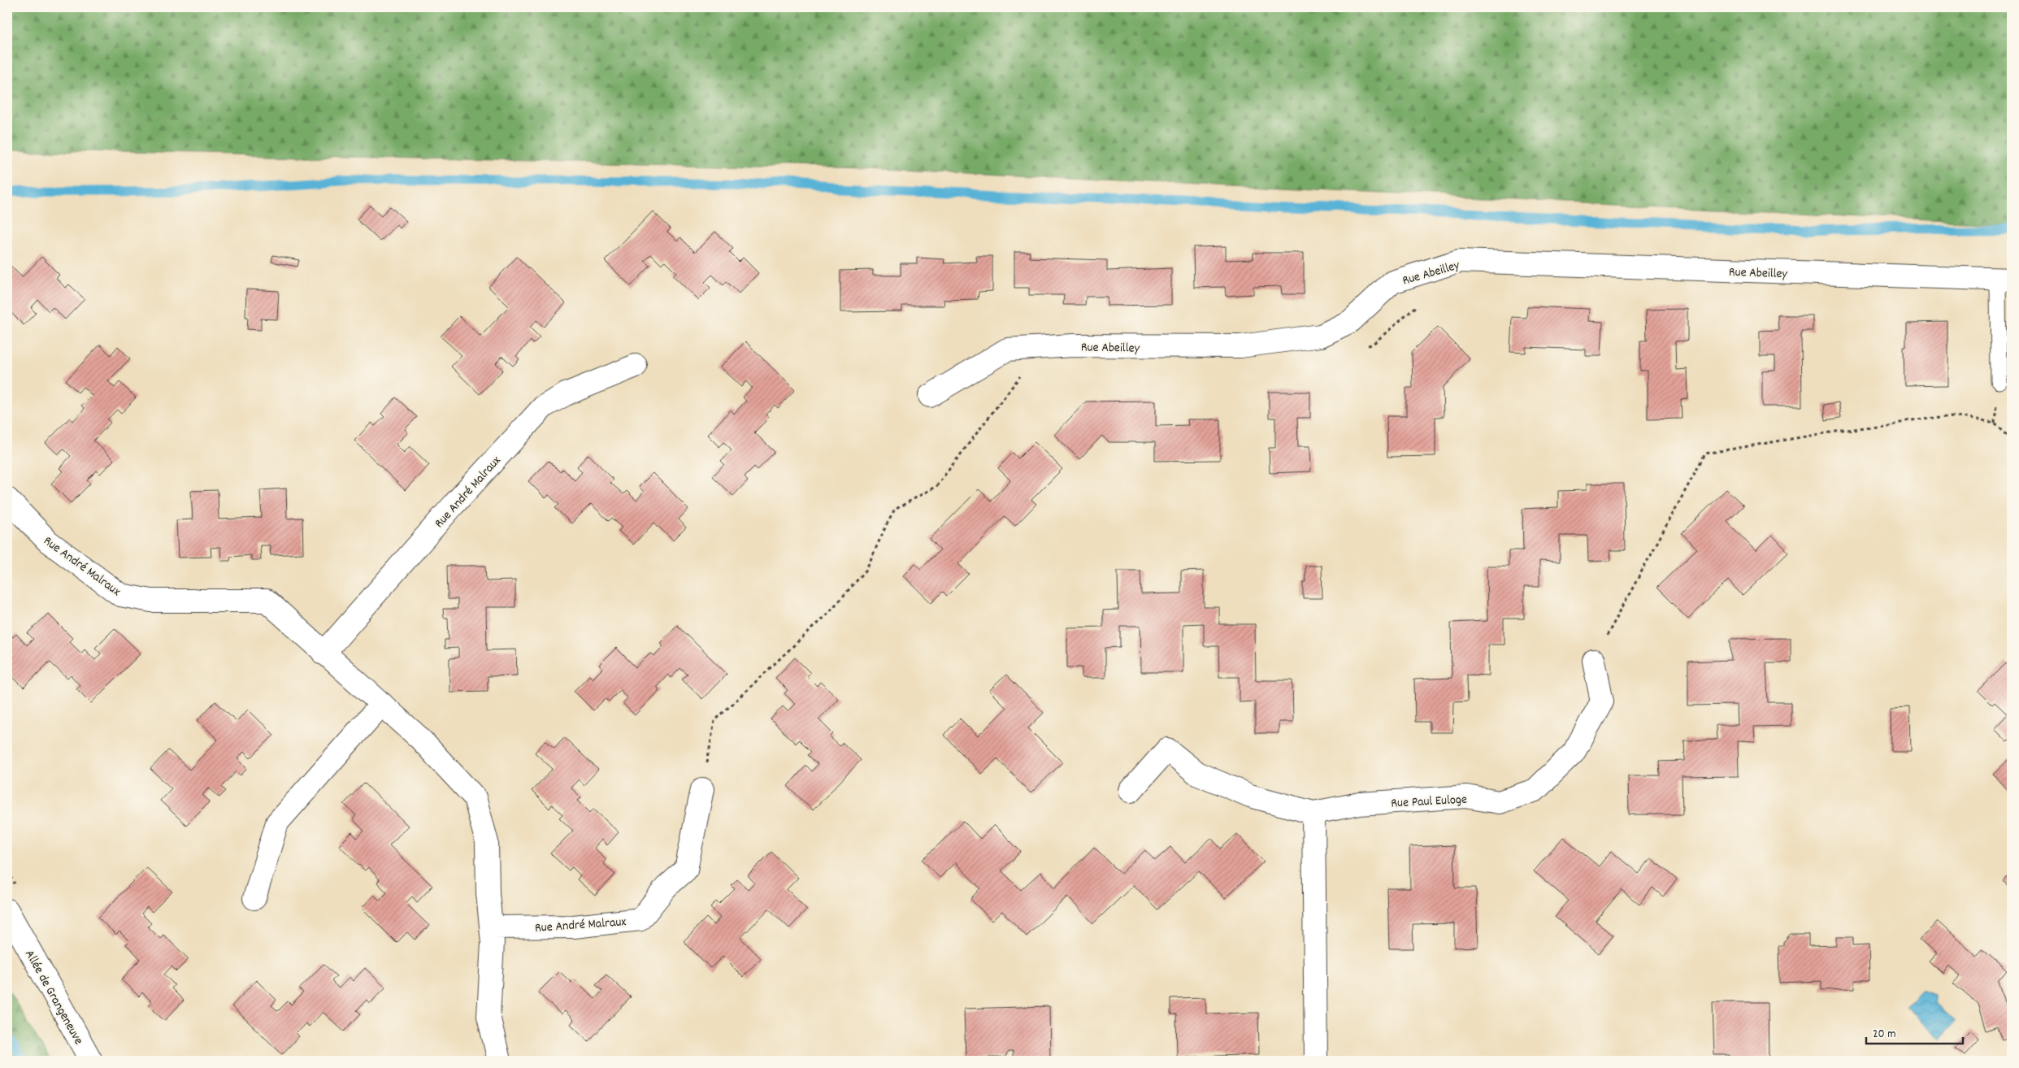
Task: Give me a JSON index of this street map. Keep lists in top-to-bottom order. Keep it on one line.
{"streets":{"street":["Rue Abeilley","Rue André Malraux","Rue Paul Euloge","Allée de Grangeneuve"]},"scale_bar":"20 m"}
